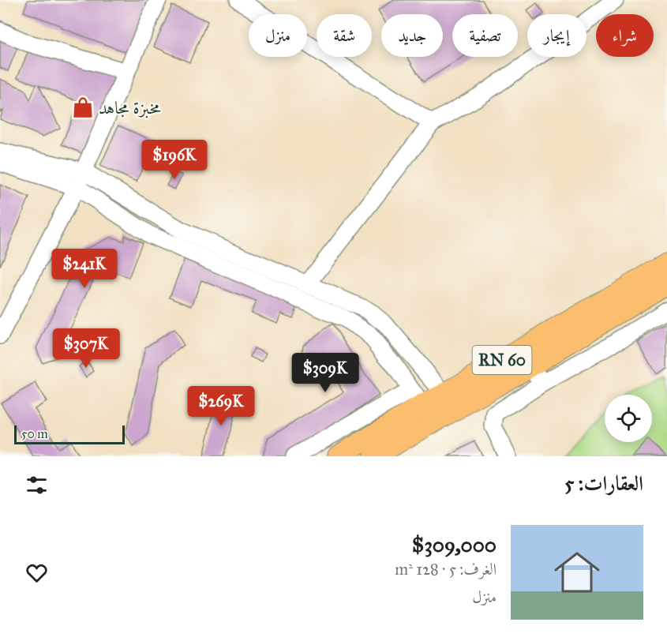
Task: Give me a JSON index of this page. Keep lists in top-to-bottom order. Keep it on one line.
{"streets":{"main road":["RN 60"]},"places":{"shop":["مخبزة مجاهد"]},"scale_bar":"50 m","page":{"chip":["شراء","إيجار","تصفية","جديد","شقة","منزل"],"price":["$196K","$241K","$307K","$309K","$269K"],"scale":"50 m","heading":"العقارات: 5","list":[{"name":"$309,000","note":"الغرف: 5 · 128 m² · منزل"}]}}
